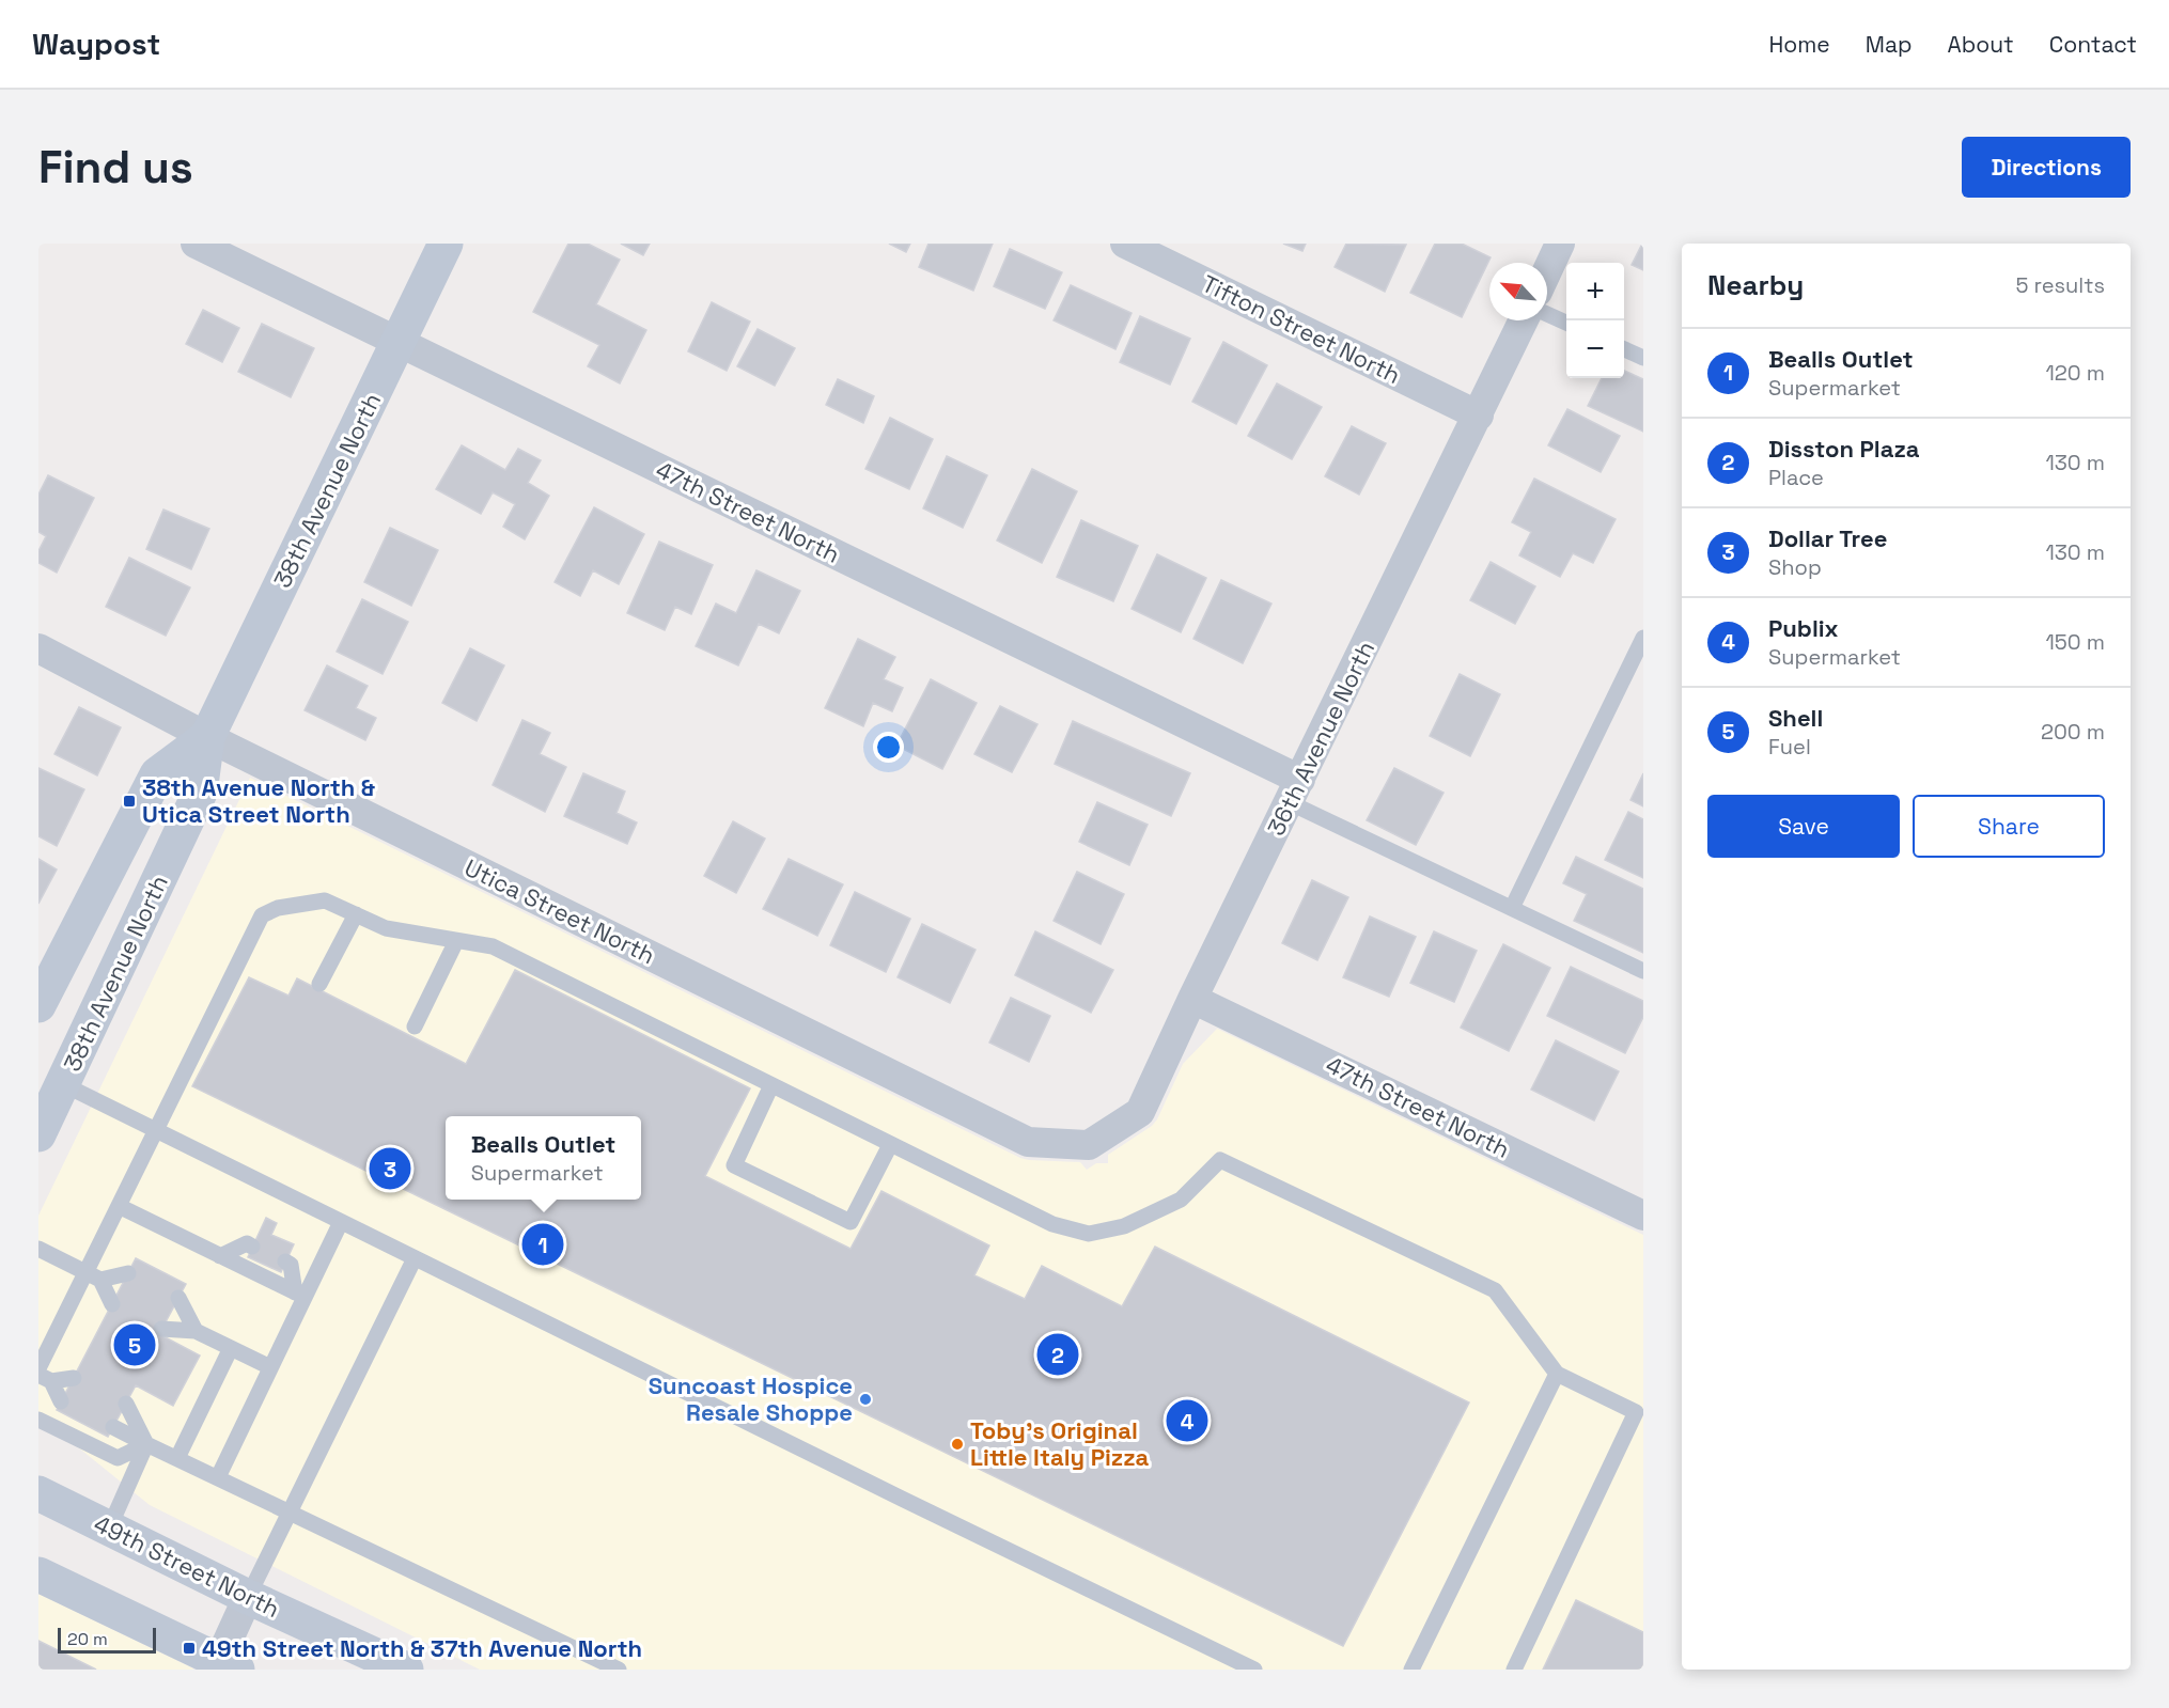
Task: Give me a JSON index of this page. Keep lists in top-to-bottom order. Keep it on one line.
{"streets":{"main road":["38th Avenue North","49th Street North"],"street":["Tifton Street North","47th Street North","36th Avenue North","Utica Street North"]},"crossings":[["Tifton Street North","36th Avenue North"],["38th Avenue North","47th Street North"],["38th Avenue North","Utica Street North"],["47th Street North","36th Avenue North"],["36th Avenue North","Utica Street North"]],"places":{"transit":["38th Avenue North & Utica Street North","49th Street North & 37th Avenue North"],"other":["Suncoast Hospice Resale Shoppe","Toby's Original Little Italy Pizza"]},"scale_bar":"20 m","north":"top left","page":{"header":"Waypost","nav":["Home","Map","About","Contact"],"buttons":["Directions",["Save","Share"]],"title":"Find us","heading":["Nearby","5 results"],"map_buttons":["+","−"],"list":[{"mark":"1","name":"Bealls Outlet","note":"Supermarket","value":"120 m"},{"mark":"2","name":"Disston Plaza","note":"Place","value":"130 m"},{"mark":"3","name":"Dollar Tree","note":"Shop","value":"130 m"},{"mark":"4","name":"Publix","note":"Supermarket","value":"150 m"},{"mark":"5","name":"Shell","note":"Fuel","value":"200 m"}],"popup":["Bealls Outlet","Supermarket"],"pins":["3","1","5","2","4"],"scale":"20 m"}}
